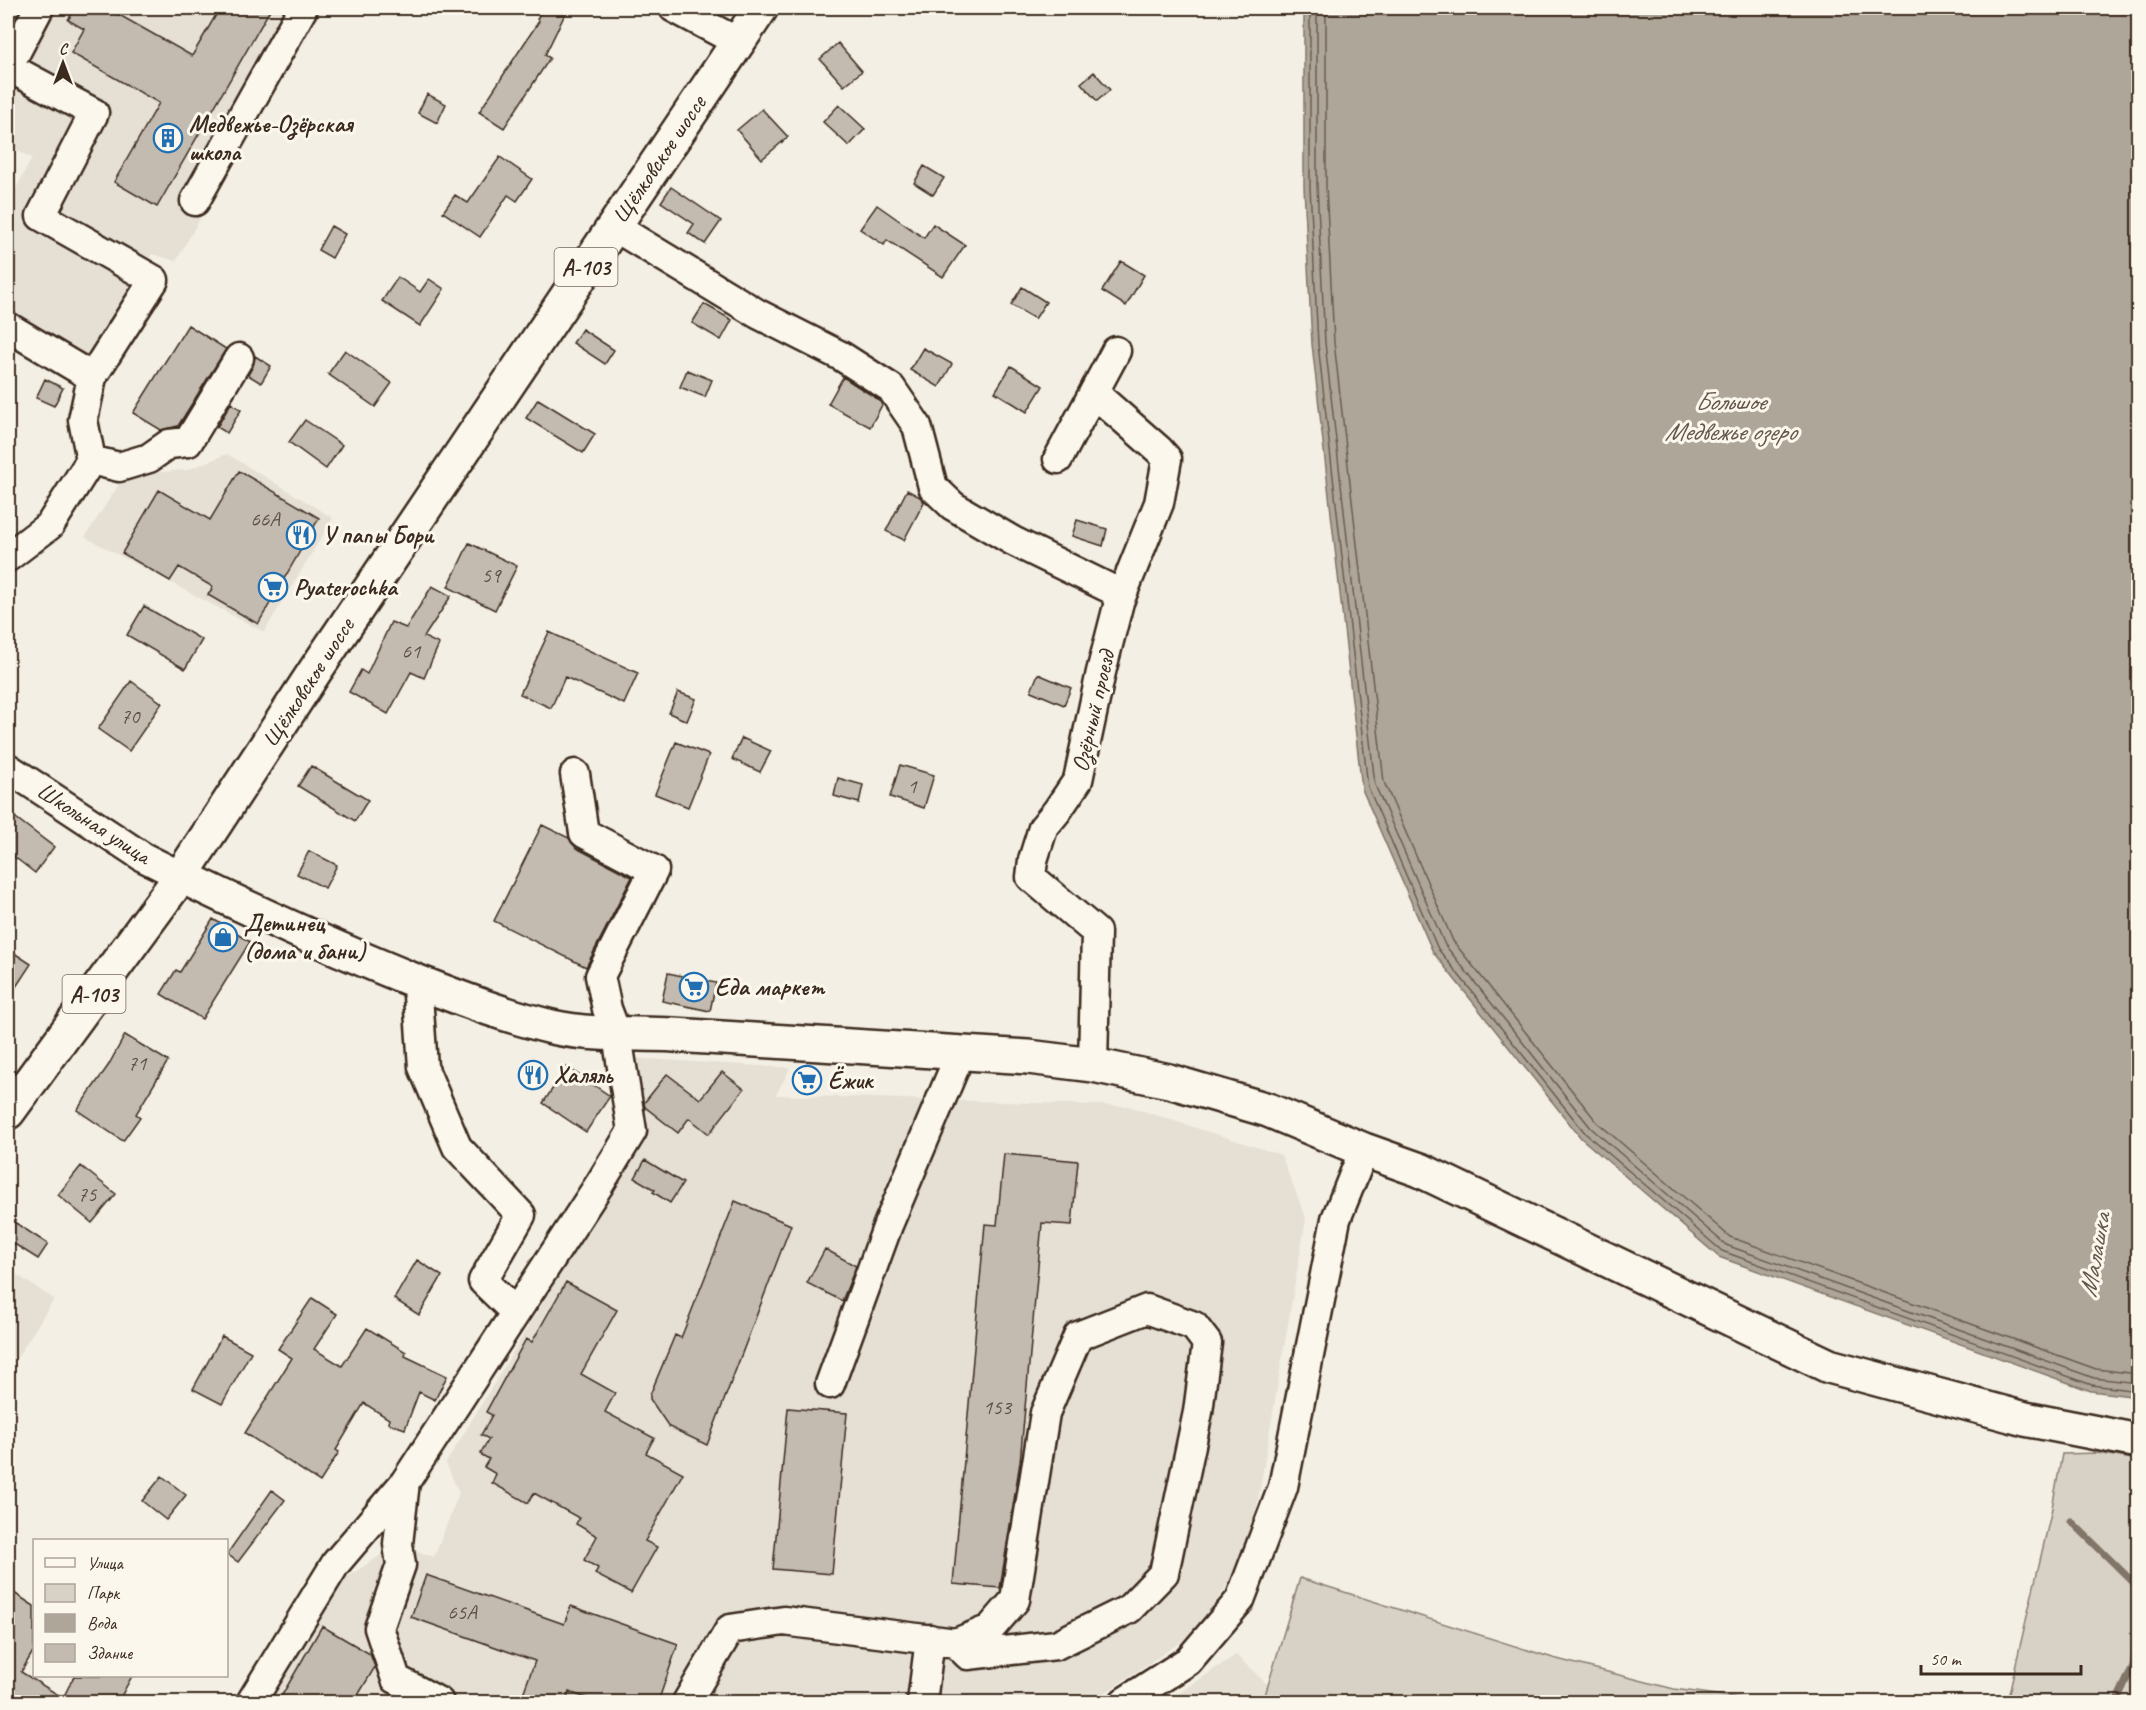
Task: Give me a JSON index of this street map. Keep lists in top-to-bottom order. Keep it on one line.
{"streets":{"main road":["Щёлковское шоссе","А-103"],"street":["Озёрный проезд","Школьная улица"]},"crossings":[["Щёлковское шоссе","Школьная улица"]],"water":["Большое Медвежье озеро","Малашка"],"places":{"building":["Медвежье-Озёрская школа"],"restaurant":["У папы Бори","Халяль"],"supermarket":["Pyaterochka","Еда маркет","Ёжик"],"shop":["Детинец (дома и бани)"]},"house_numbers":["66А","59","61","70","1","71","75","153","65А"],"legend":["Улица","Парк","Вода","Здание"],"scale_bar":"50 m","north":"top"}
